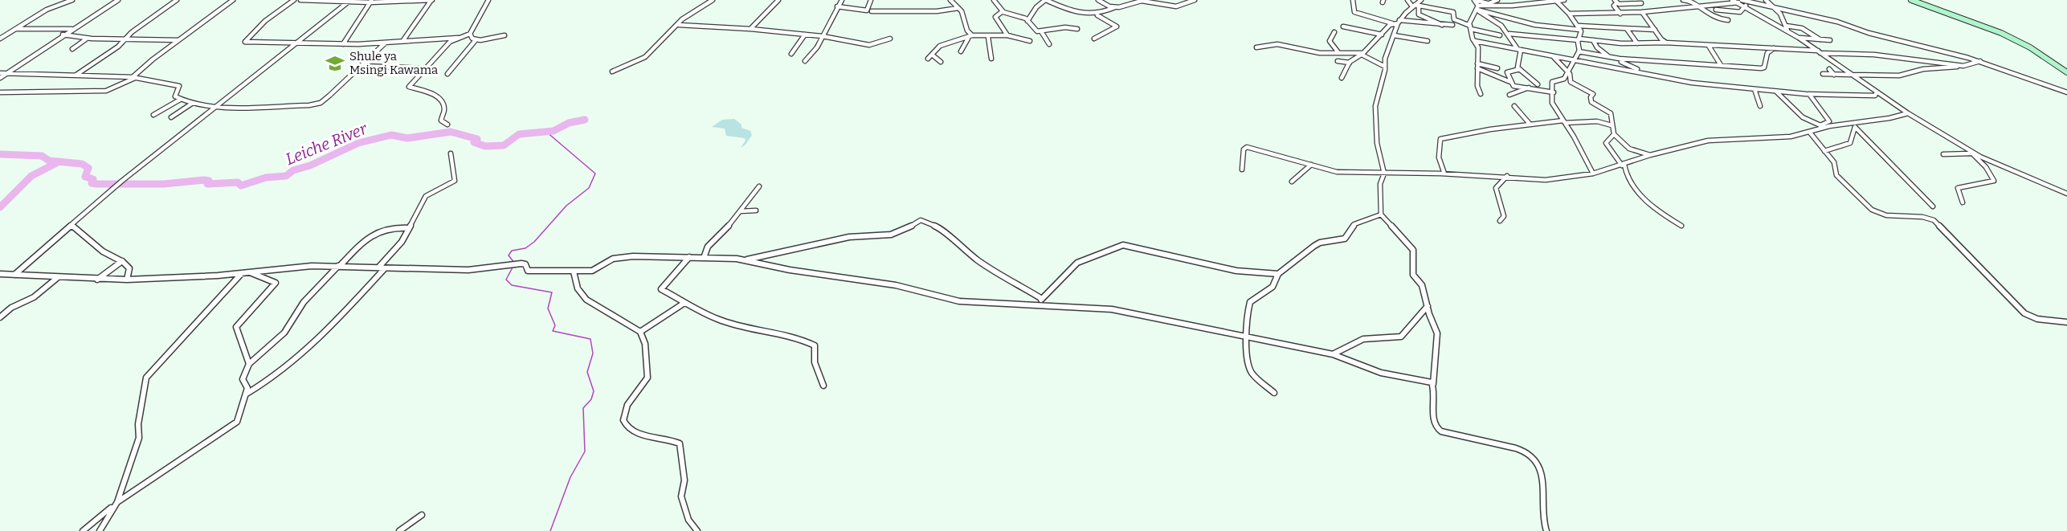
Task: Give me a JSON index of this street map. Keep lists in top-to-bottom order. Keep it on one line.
{"water":["Leiche River"],"places":{"school or university":["Shule ya Msingi Kawama"]}}
